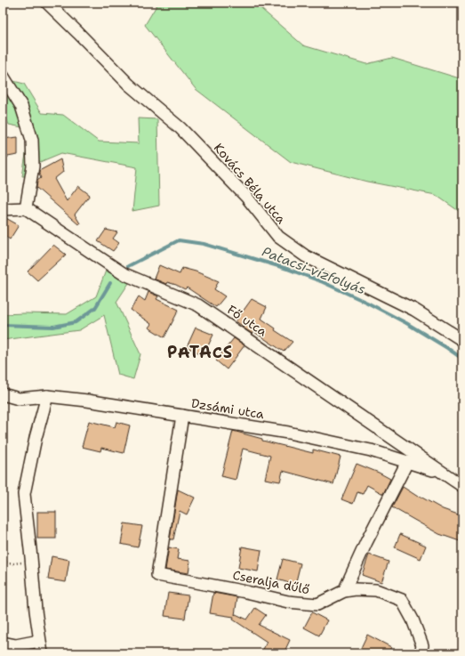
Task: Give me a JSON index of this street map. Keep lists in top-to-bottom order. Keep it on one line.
{"streets":{"street":["Kovács Béla utca","Fő utca","Dzsámi utca","Cseralja dűlő"]},"crossings":[["Fő utca","Dzsámi utca"],["Dzsámi utca","Cseralja dűlő"]],"districts":["PATACS"],"water":["Patacsi-vízfolyás"]}
